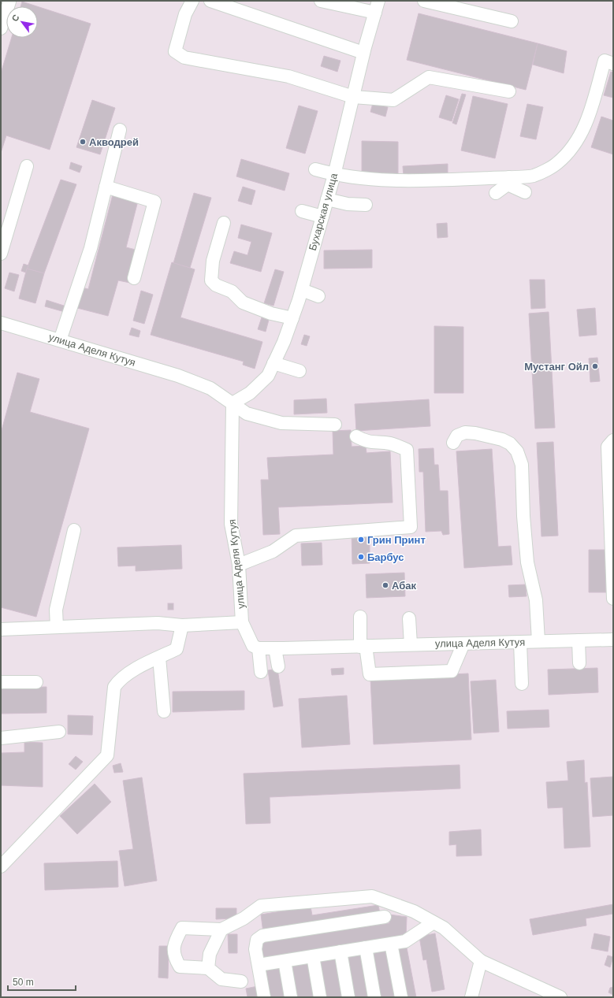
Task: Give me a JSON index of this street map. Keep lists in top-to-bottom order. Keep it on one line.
{"streets":{"street":["Бухарская улица","улица Аделя Кутуя"]},"crossings":[["Бухарская улица","улица Аделя Кутуя"]],"places":["Акводрей","Мустанг Ойл","Грин Принт","Барбус","Абак"],"scale_bar":"50 m","north":"top left"}
